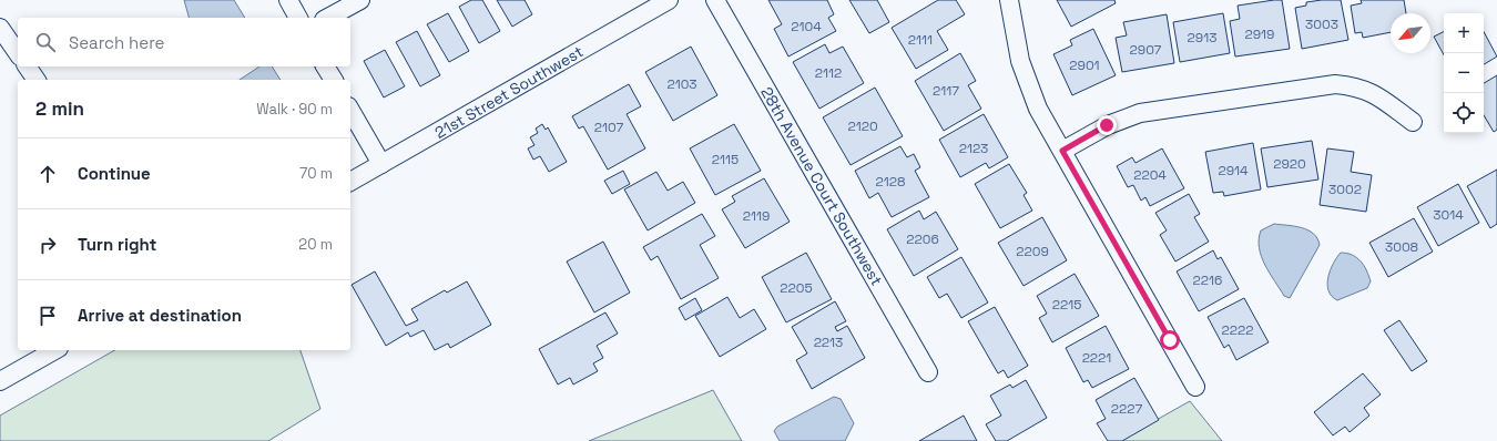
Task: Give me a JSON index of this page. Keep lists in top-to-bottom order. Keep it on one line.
{"streets":{"street":["21st Street Southwest","28th Avenue Court Southwest"]},"house_numbers":["3003","2104","2919","2913","2111","2907","2901","2112","2103","2117","2120","2107","2123","2115","2920","2914","2204","2128","3002","3014","2119","2206","3008","2209","2216","2205","2215","2222","2213","2221","2227"],"north":"bottom left","page":{"map_buttons":["+","−"],"search":"Search here","heading":["2 min","Walk · 90 m"],"list":[["Continue","70 m"],["Turn right","20 m"],"Arrive at destination"]}}
